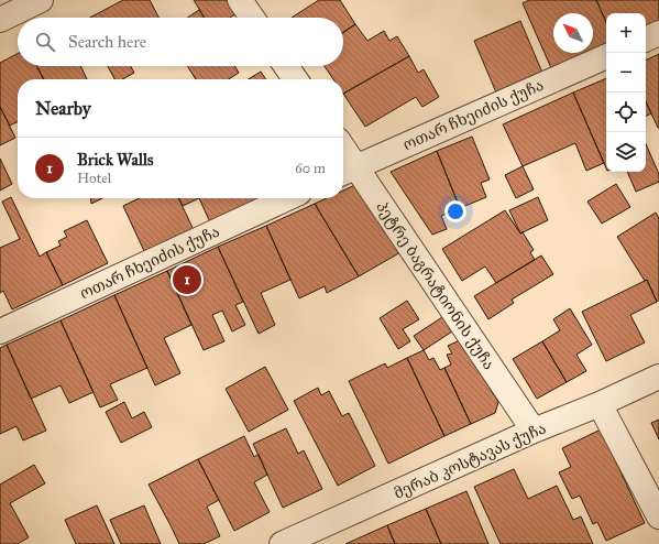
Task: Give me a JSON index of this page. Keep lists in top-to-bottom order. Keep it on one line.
{"streets":{"street":["ოთარ ჩხეიძის ქუჩა","პეტრე ბაგრატიონის ქუჩა","მერაბ კოსტავას ქუჩა"]},"crossings":[["ოთარ ჩხეიძის ქუჩა","პეტრე ბაგრატიონის ქუჩა"],["პეტრე ბაგრატიონის ქუჩა","მერაბ კოსტავას ქუჩა"]],"north":"top left","page":{"map_buttons":["+","−"],"search":"Search here","heading":"Nearby","list":[{"mark":"1","name":"Brick Walls","note":"Hotel","value":"60 m"}],"pins":"1"}}
